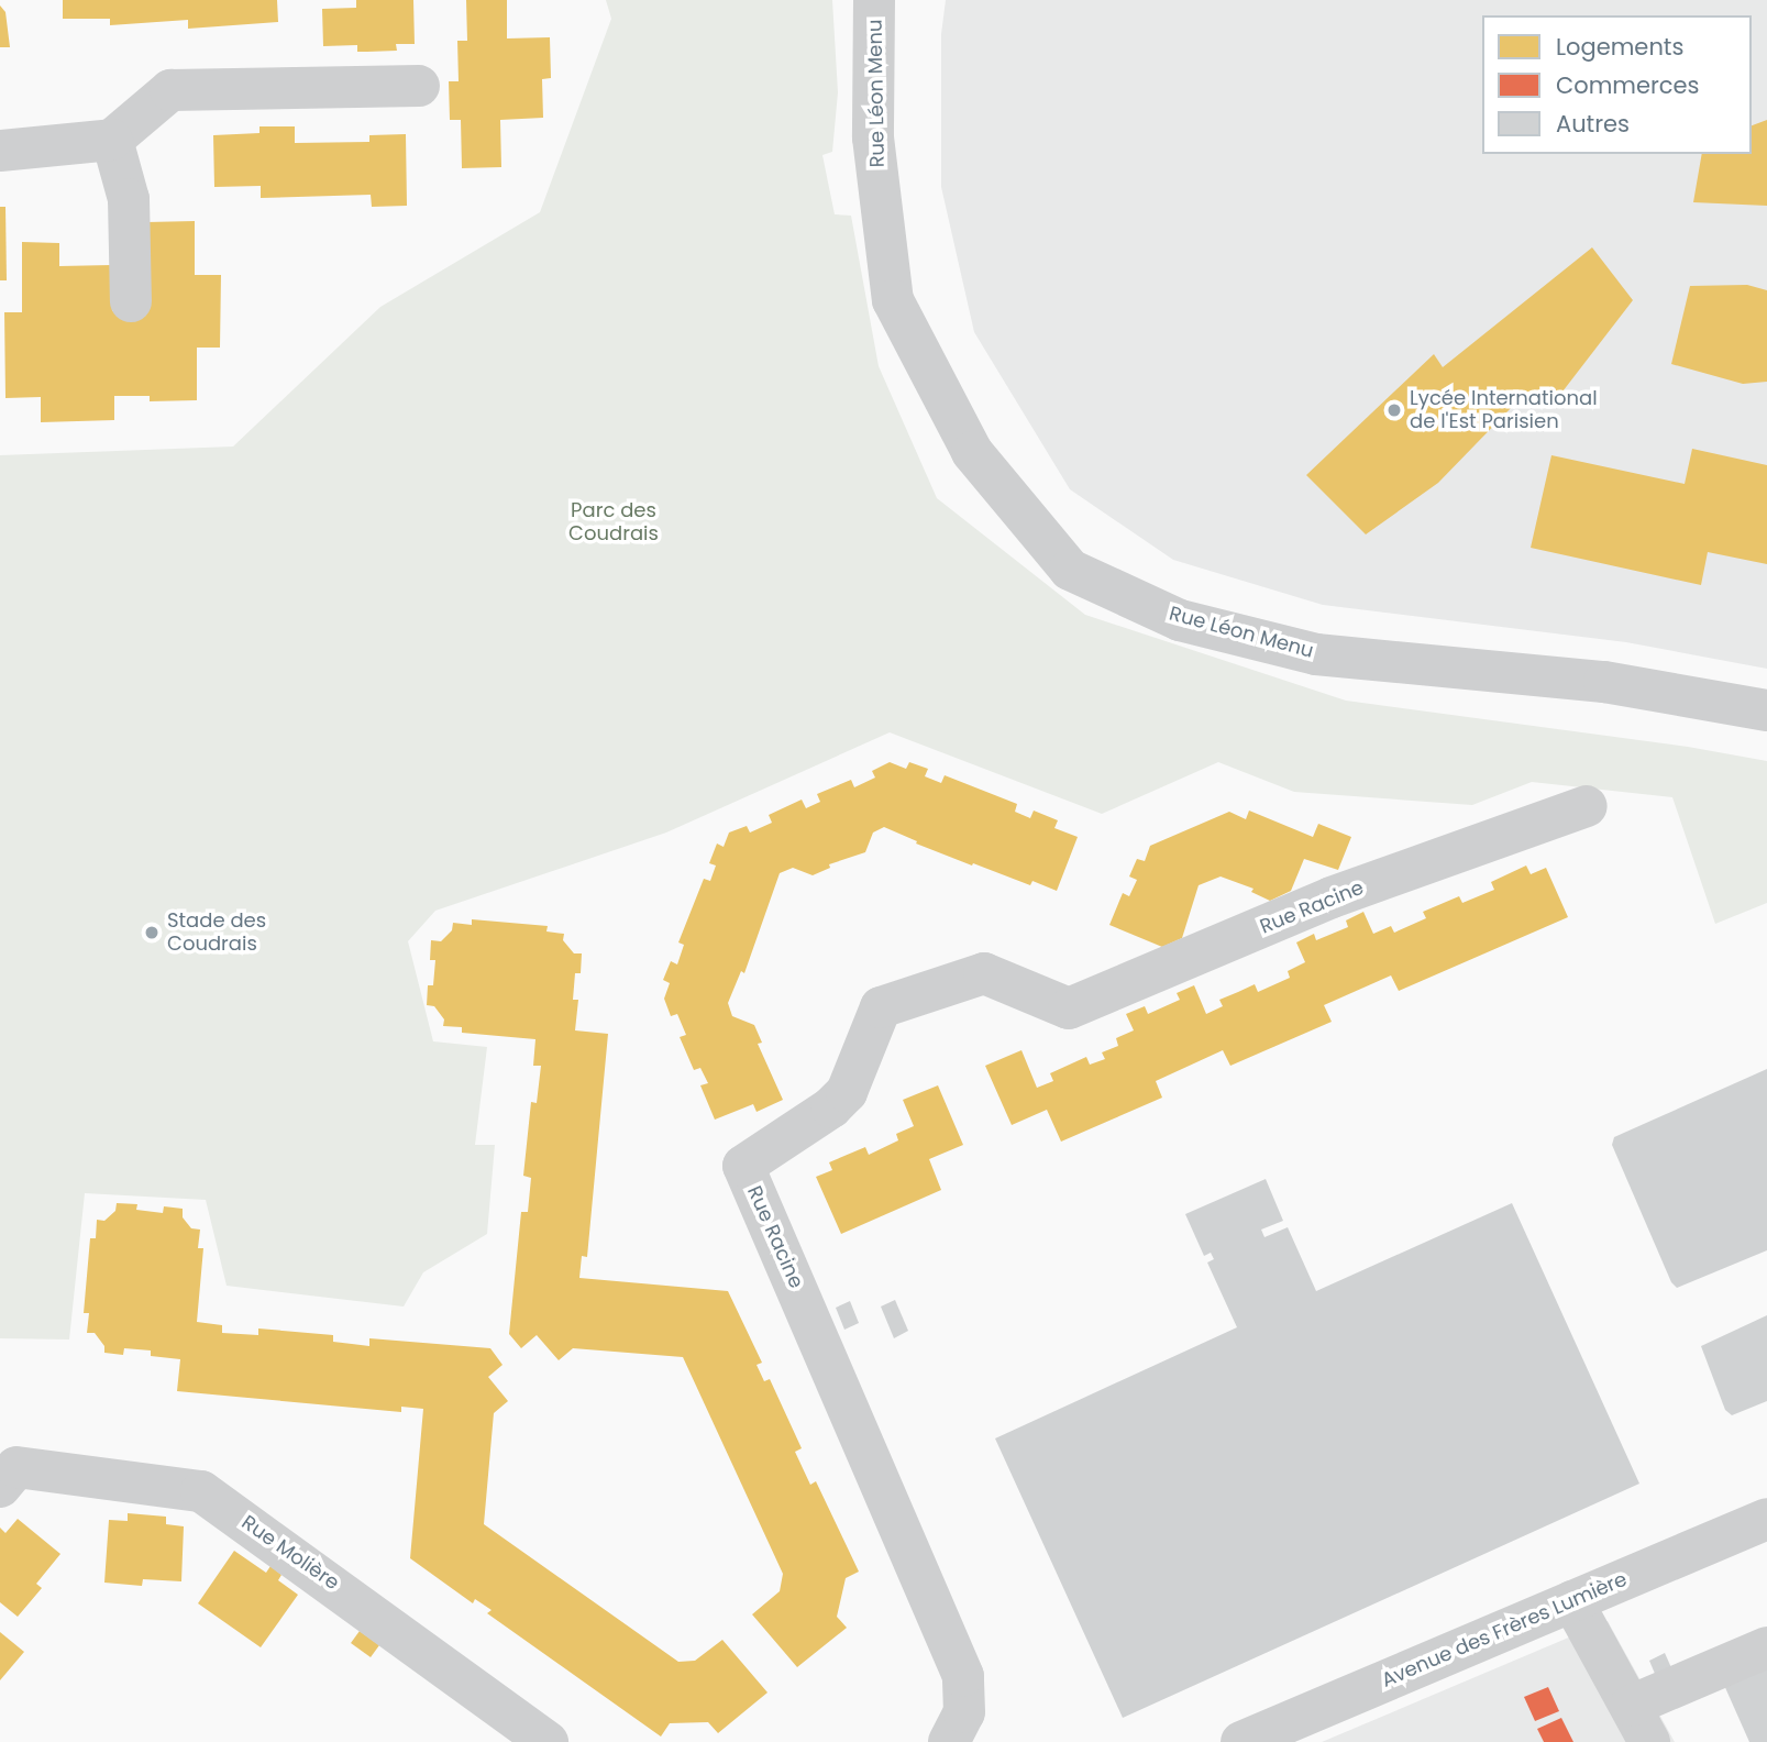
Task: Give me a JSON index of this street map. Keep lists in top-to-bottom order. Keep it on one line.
{"streets":{"street":["Rue Léon Menu","Rue Racine","Rue Molière","Avenue des Frères Lumière"]},"parks":["Parc des Coudrais"],"places":["Lycée International de l'Est Parisien","Stade des Coudrais"],"legend":["Logements","Commerces","Autres"]}
